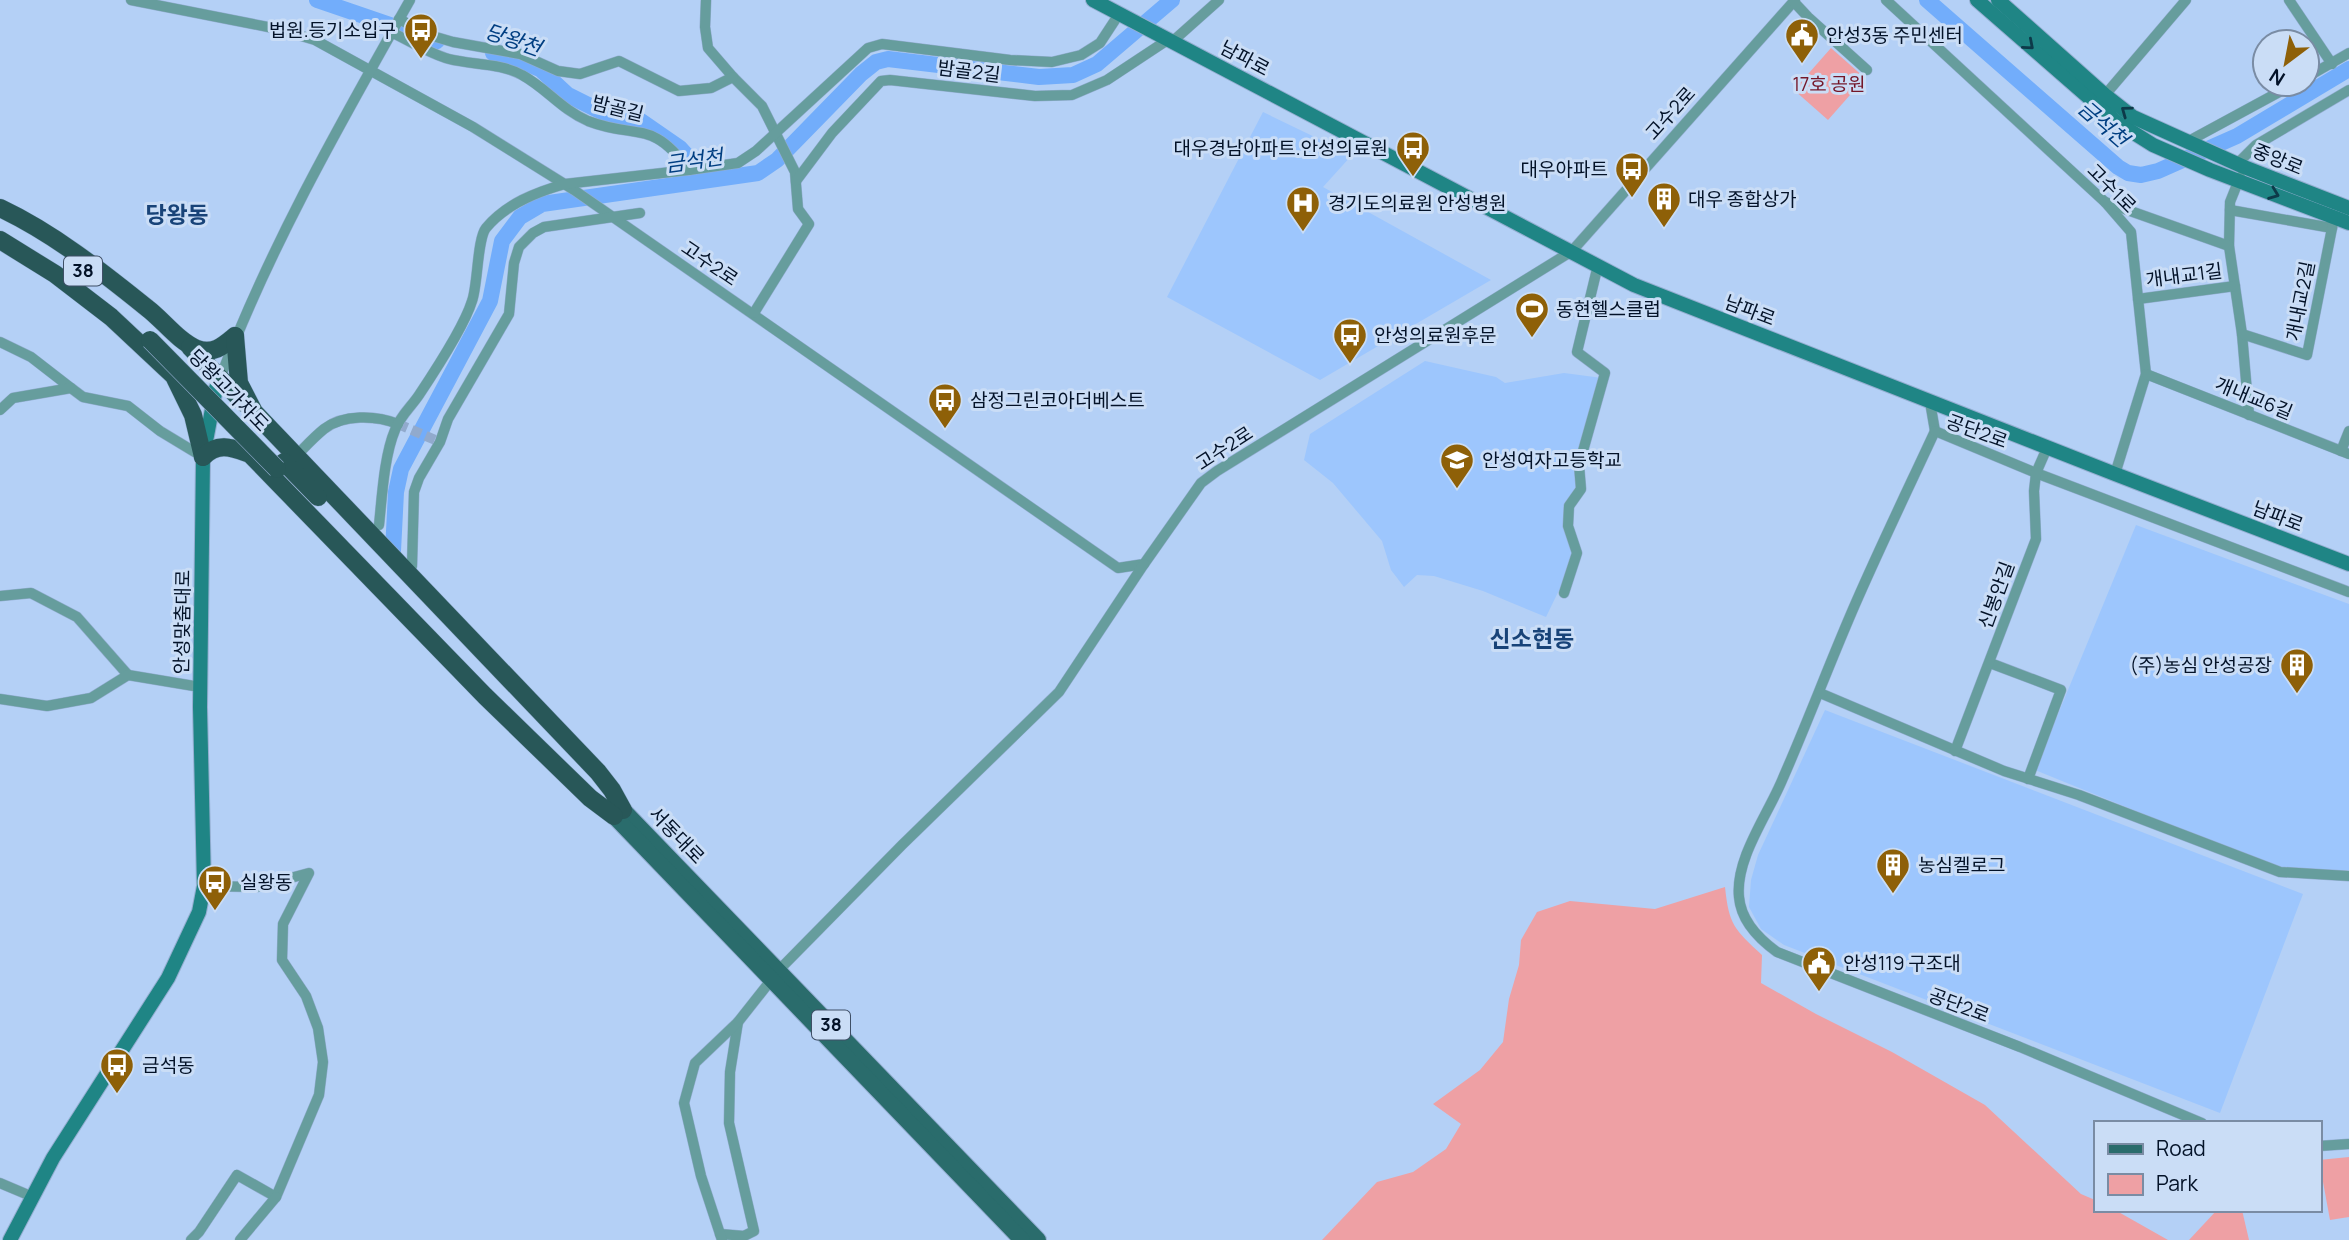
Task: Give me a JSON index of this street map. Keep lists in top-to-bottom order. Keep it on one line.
{"streets":{"highway":["38","당왕고가차도","서동대로"],"street":["남파로","밤골2길","밤골길","고수2로","중앙로","고수1로","개내교1길","개내교2길","개내교6길","공단2로","신봉안길","안성맞춤대로"]},"crossings":[["남파로","밤골2길"],["남파로","고수2로"],["남파로","고수1로"],["남파로","신봉안길"],["밤골길","안성맞춤대로"],["고수2로","안성맞춤대로"],["중앙로","개내교1길"],["중앙로","개내교2길"],["고수1로","개내교1길"],["고수1로","개내교6길"],["38","당왕고가차도"],["개내교1길","개내교2길"],["개내교1길","개내교6길"],["당왕고가차도","서동대로"],["공단2로","신봉안길"]],"districts":["당왕동","신소현동"],"water":["당왕천","금석천"],"parks":["17호 공원"],"places":{"bus stop":["법원.등기소입구","대우경남아파트.안성의료원","대우아파트","안성의료원후문","삼정그린코아더베스트","실왕동","금석동"],"public building":["안성3동 주민센터","안성119 구조대"],"building":["대우 종합상가","(주)농심 안성공장","농심켈로그"],"hospital":["경기도의료원 안성병원"],"sports":["동현헬스클럽"],"school or university":["안성여자고등학교"]},"legend":["Road","Park"],"north":"bottom left"}
